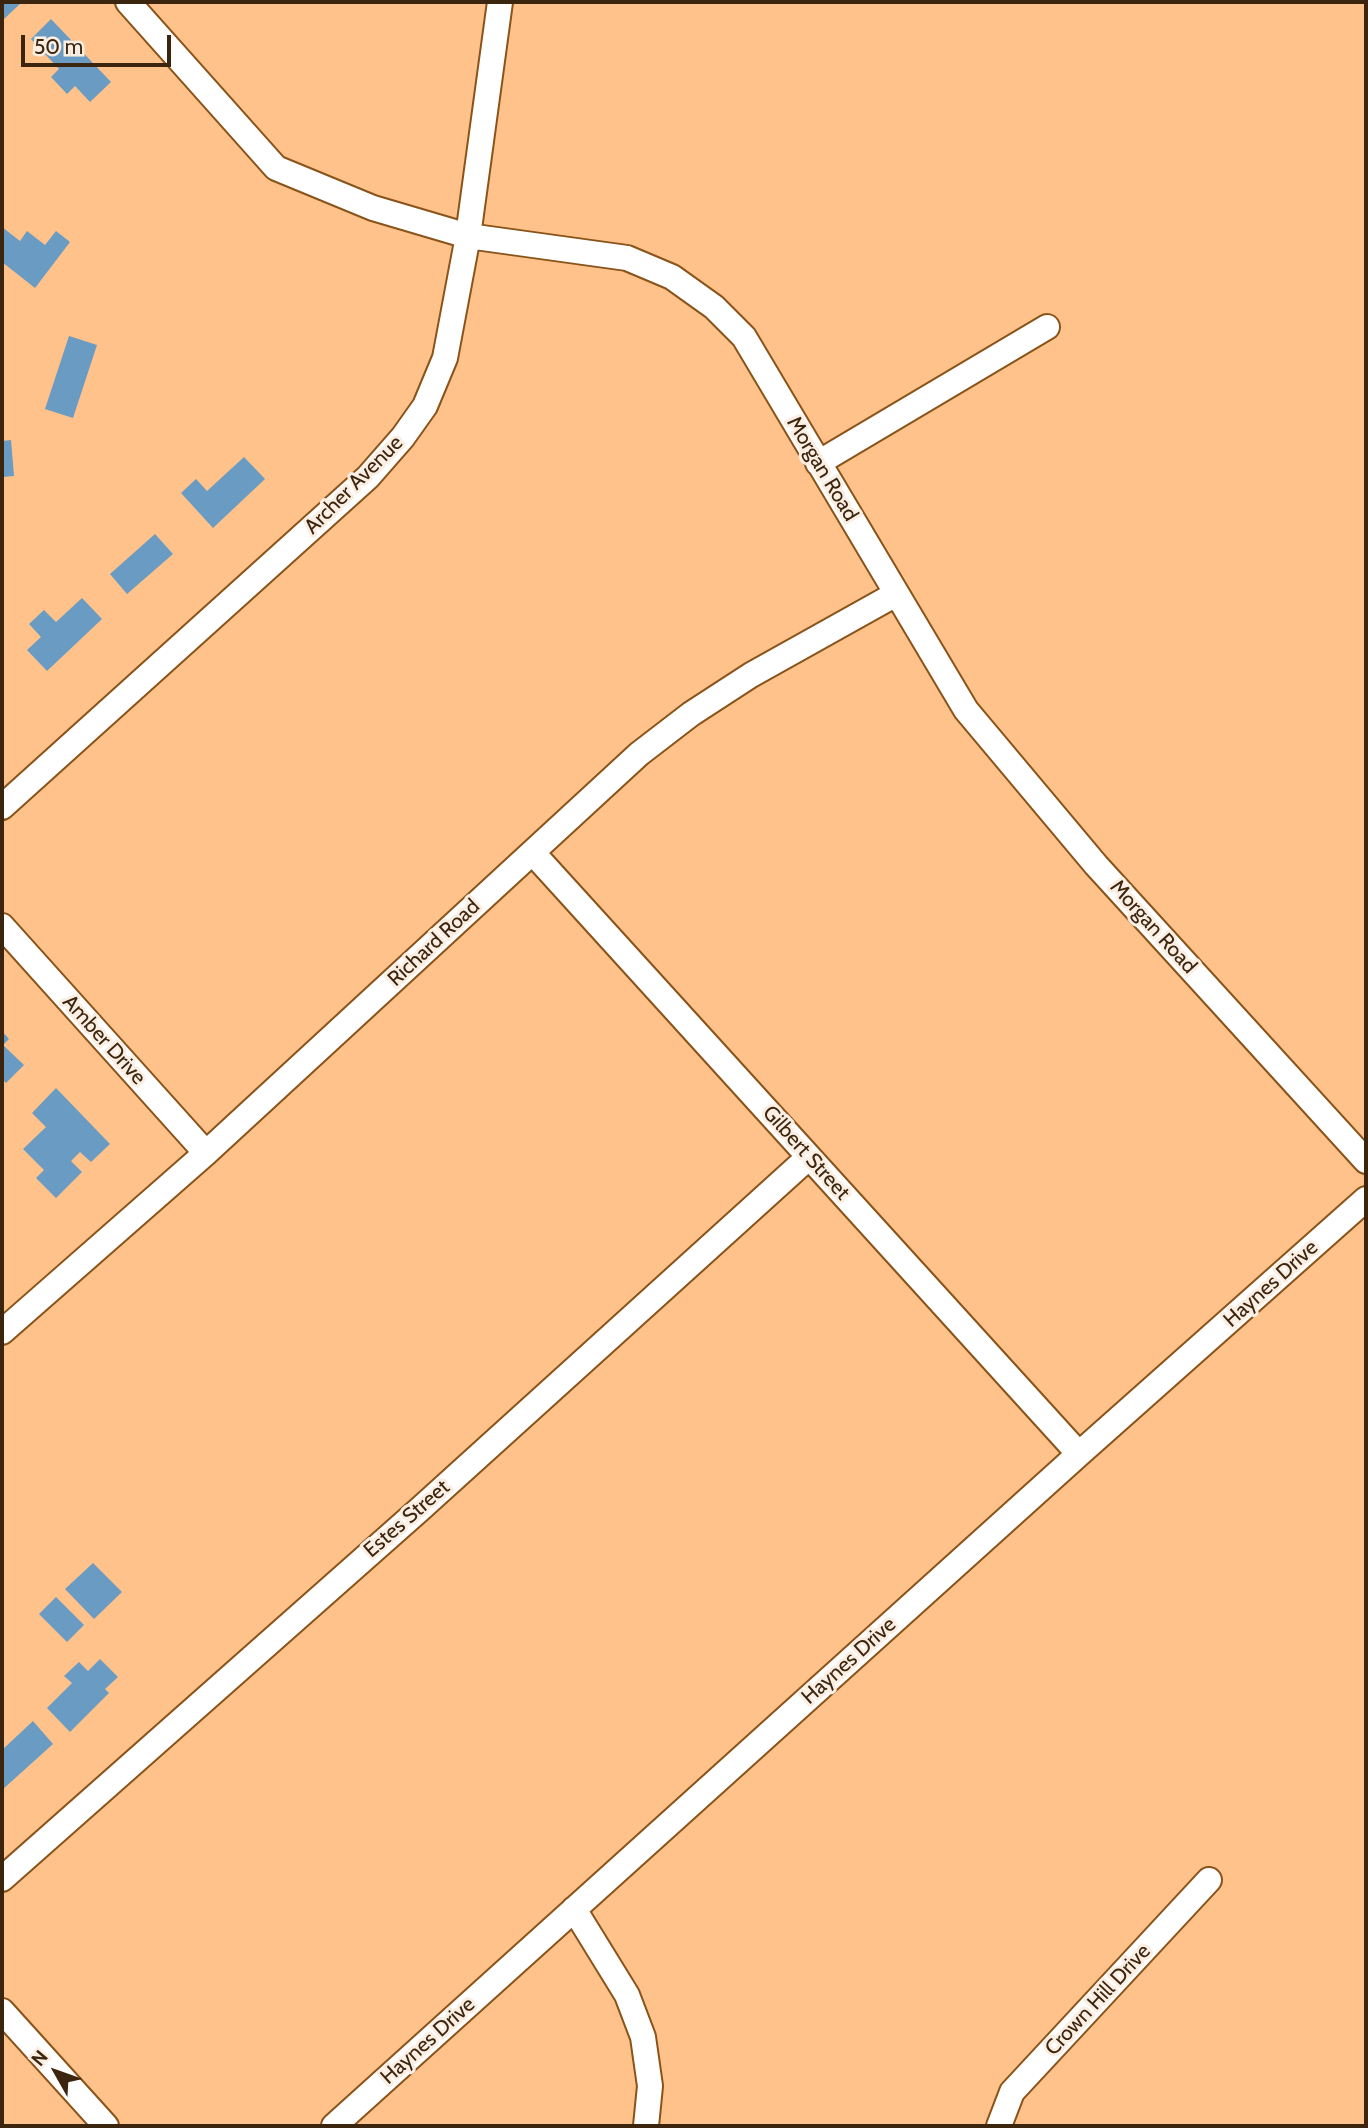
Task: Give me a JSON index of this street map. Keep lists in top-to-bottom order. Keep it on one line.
{"streets":{"street":["Morgan Road","Archer Avenue","Richard Road","Amber Drive","Gilbert Street","Haynes Drive","Estes Street","Crown Hill Drive"]},"crossings":[["Morgan Road","Archer Avenue"],["Morgan Road","Richard Road"],["Richard Road","Amber Drive"],["Richard Road","Gilbert Street"],["Gilbert Street","Haynes Drive"],["Gilbert Street","Estes Street"]],"scale_bar":"50 m","north":"top left"}
